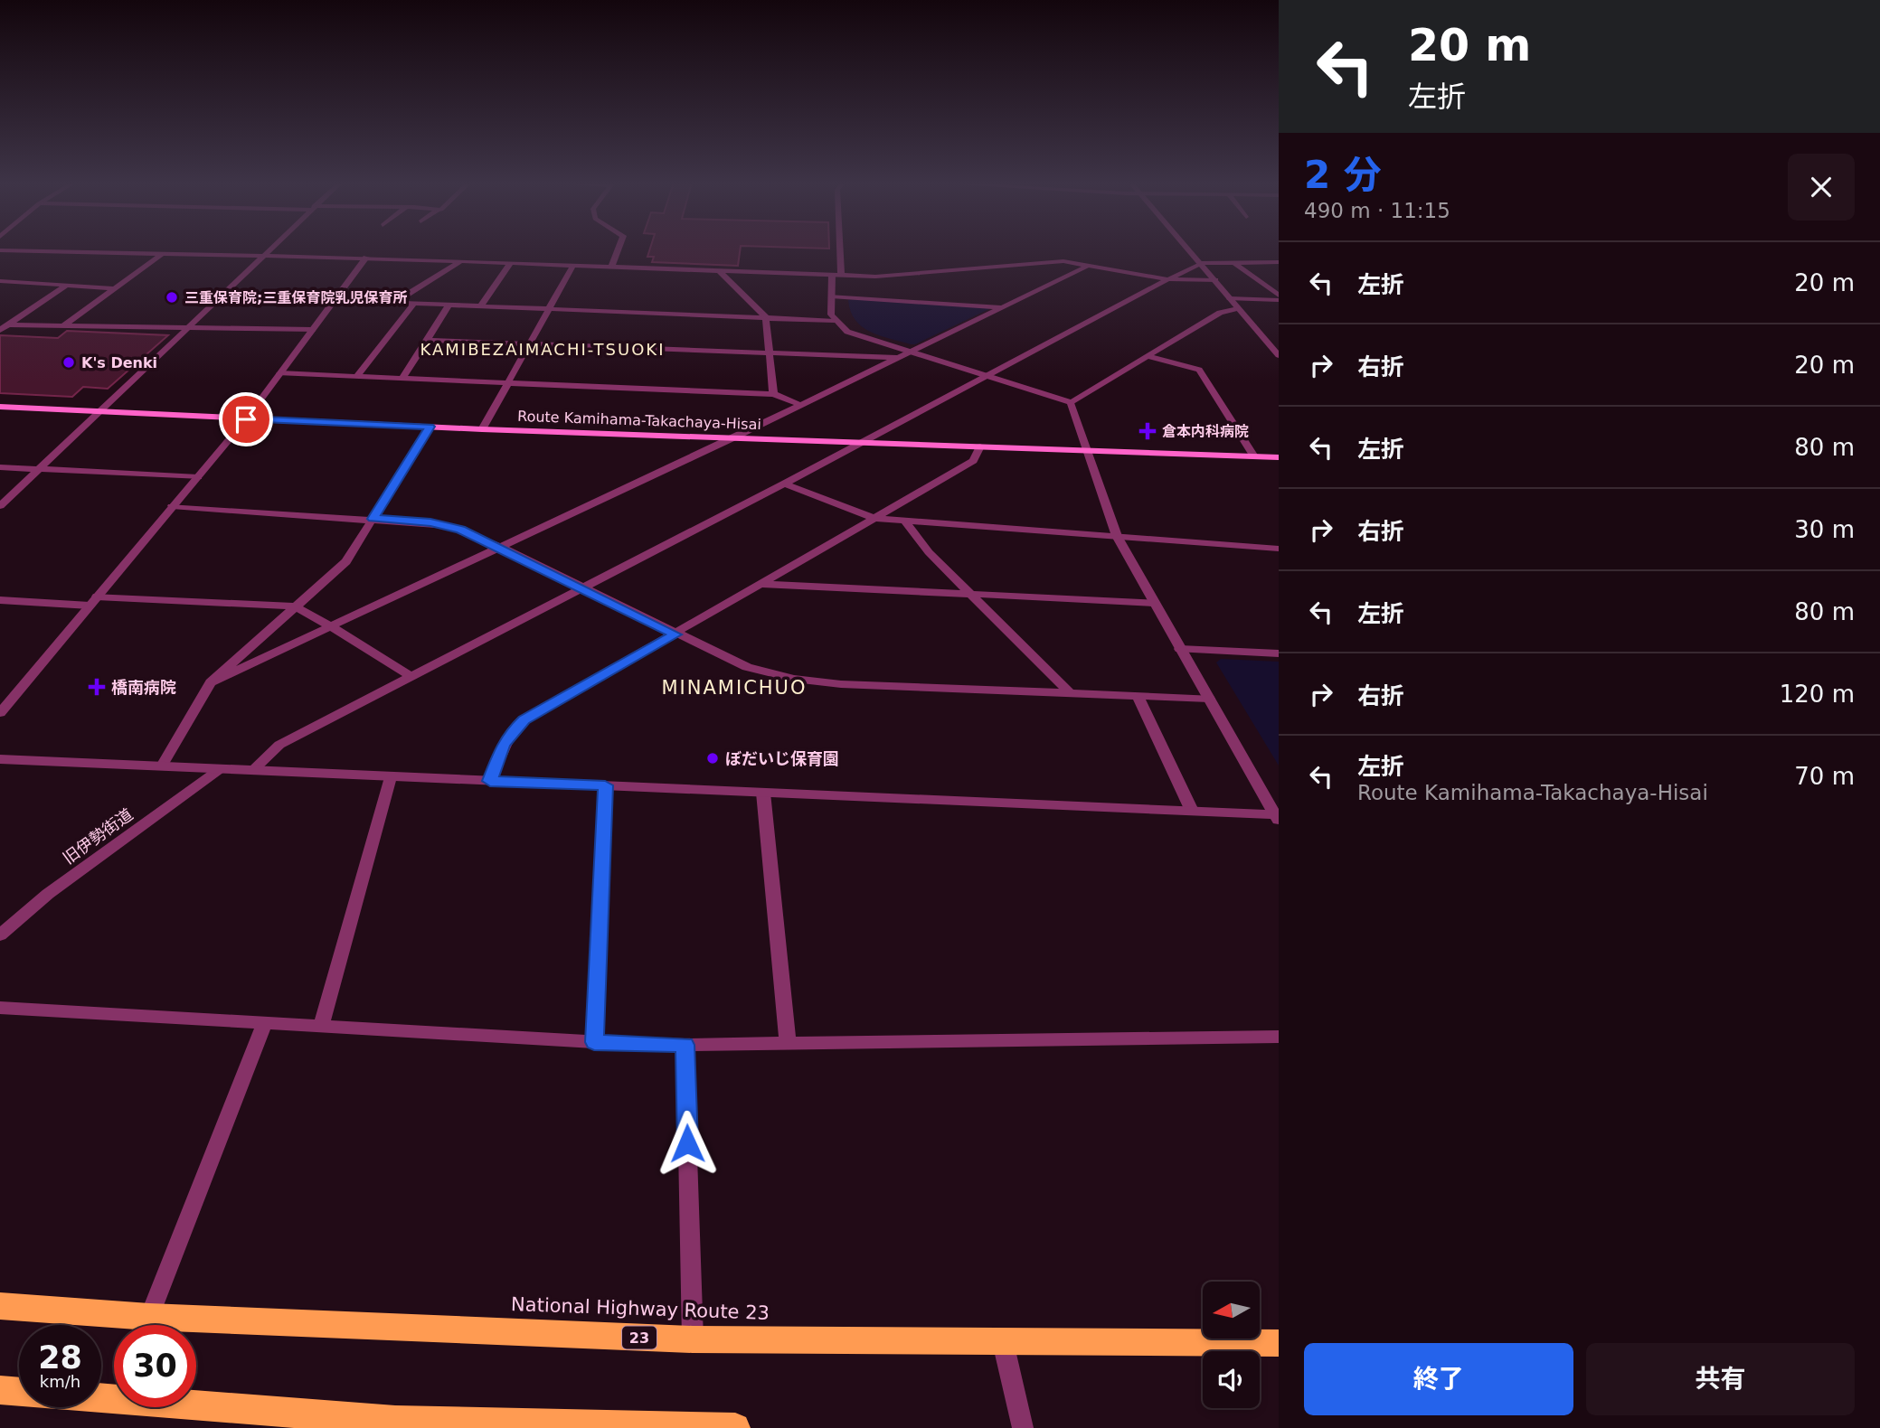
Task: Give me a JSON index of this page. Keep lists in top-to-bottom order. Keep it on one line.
{"streets":{"highway":["National Highway Route 23","23"],"main road":["Route Kamihama-Takachaya-Hisai"],"street":["旧伊勢街道"]},"districts":["KAMIBEZAIMACHI-TSUOKI","MINAMICHUO"],"places":{"other":["三重保育院;三重保育院乳児保育所","K's Denki","ぼだいじ保育園"],"health":["倉本内科病院","橋南病院"]},"north":"left","page":{"turn":["20 m","左折"],"heading":["2 分","490 m · 11:15"],"list":[{"name":"左折","value":"20 m"},{"name":"右折","value":"20 m"},{"name":"左折","value":"80 m"},{"name":"右折","value":"30 m"},{"name":"左折","value":"80 m"},{"name":"右折","value":"120 m"},{"name":"左折","note":"Route Kamihama-Takachaya-Hisai","value":"70 m"}],"speed":"28 km/h","limit":"30","buttons":["終了","共有"]}}
